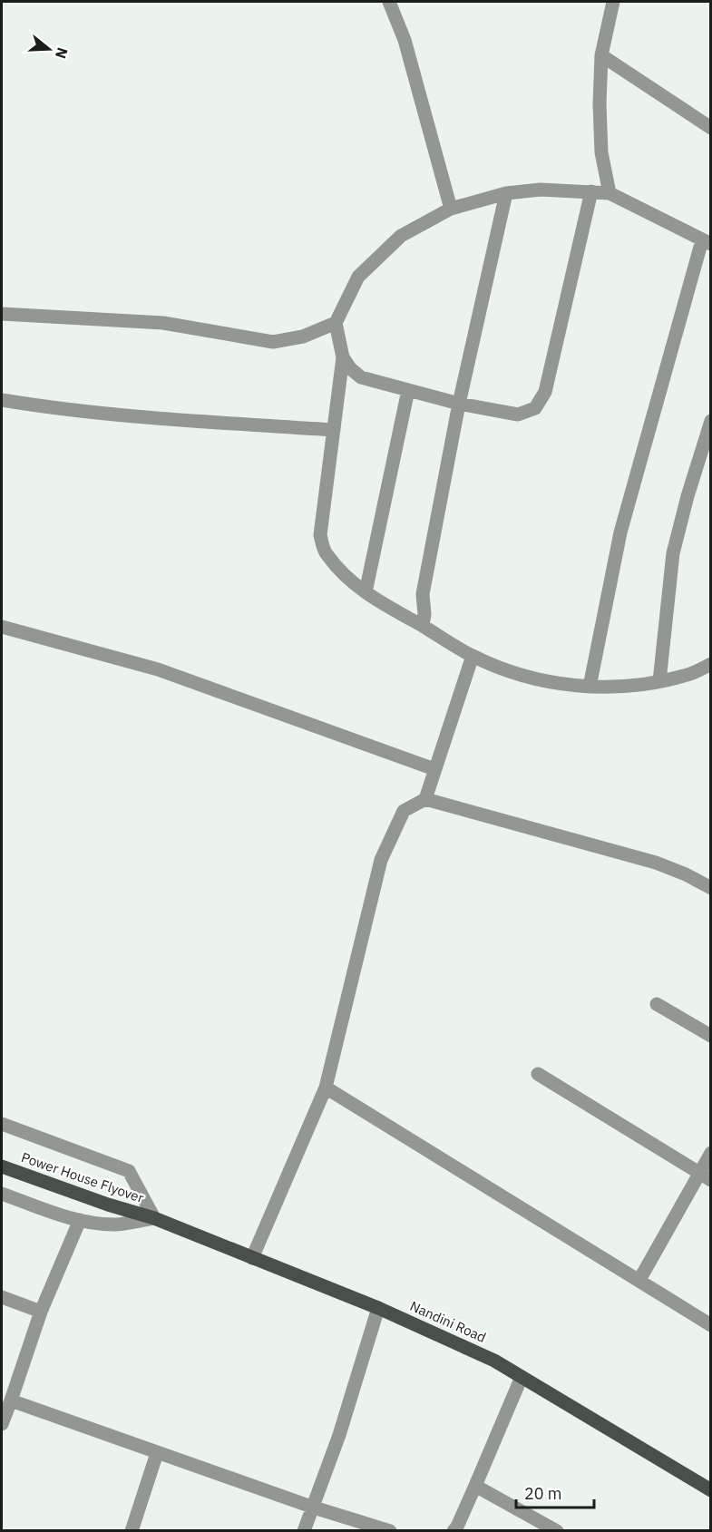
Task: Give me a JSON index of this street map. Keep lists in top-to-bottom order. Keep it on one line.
{"streets":{"main road":["Power House Flyover","Nandini Road"]},"crossings":[["Power House Flyover","Nandini Road"]],"scale_bar":"20 m","north":"right"}
